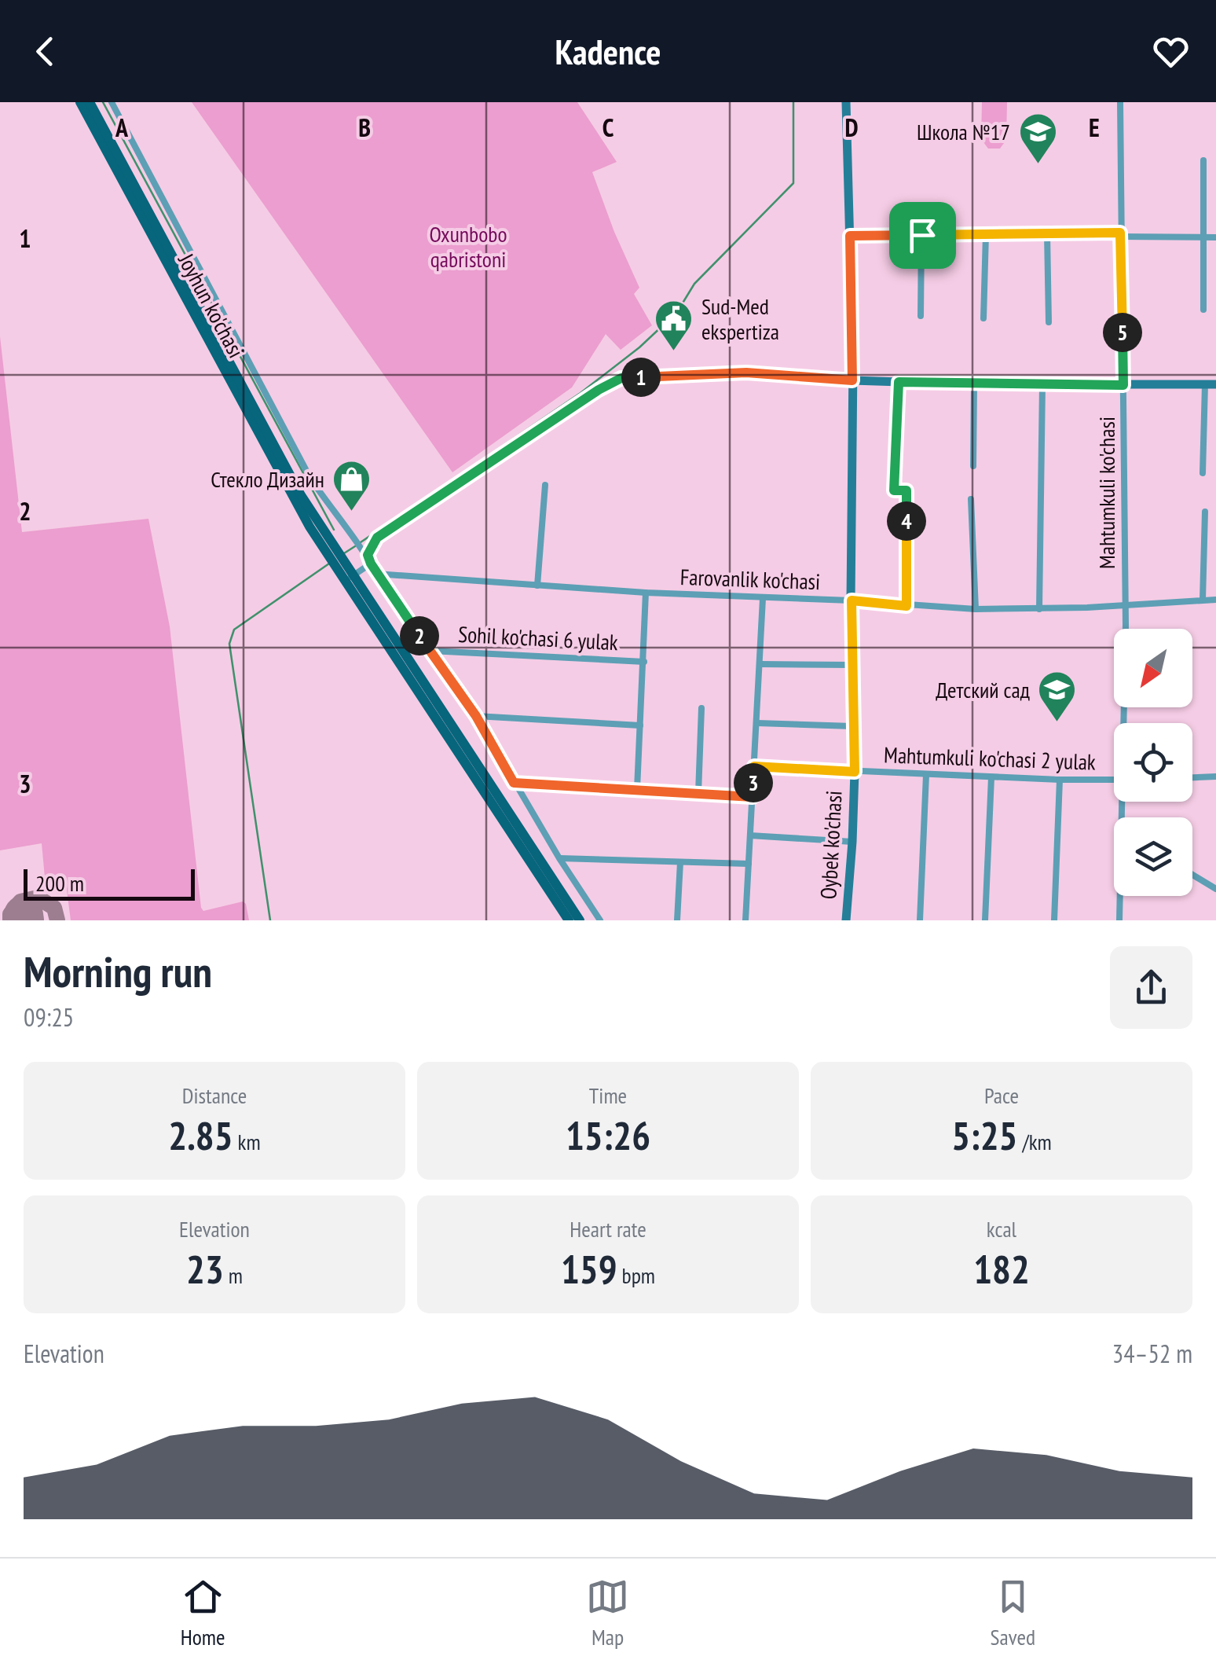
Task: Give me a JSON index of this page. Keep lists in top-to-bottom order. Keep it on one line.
{"streets":{"main road":["Joyhun ko'chasi"],"street":["Mahtumkuli ko'chasi","Farovanlik ko'chasi","Sohil ko'chasi 6 yulak","Mahtumkuli ko'chasi 2 yulak","Oybek ko'chasi"]},"crossings":[["Mahtumkuli ko'chasi","Farovanlik ko'chasi"],["Farovanlik ko'chasi","Oybek ko'chasi"],["Mahtumkuli ko'chasi 2 yulak","Oybek ko'chasi"]],"parks":["Oxunbobo qabristoni"],"places":{"school or university":["Школа №17","Детский сад"],"public building":["Sud-Med ekspertiza"],"shop":["Стекло Дизайн"]},"scale_bar":"200 m","north":"bottom left","page":{"header":"Kadence","pins":["5","1","4","2","3"],"scale":"200 m","heading":["Morning run","09:25"],"stats":[["Distance","2.85 km"],["Time","15:26"],["Pace","5:25 /km"],["Elevation","23 m"],["Heart rate","159 bpm"],["kcal","182"]],"chart":["Elevation","34–52 m"],"tabs":["Home","Map","Saved"]},"grid":{"columns":["A","B","C","D","E"],"rows":["1","2","3"]}}
